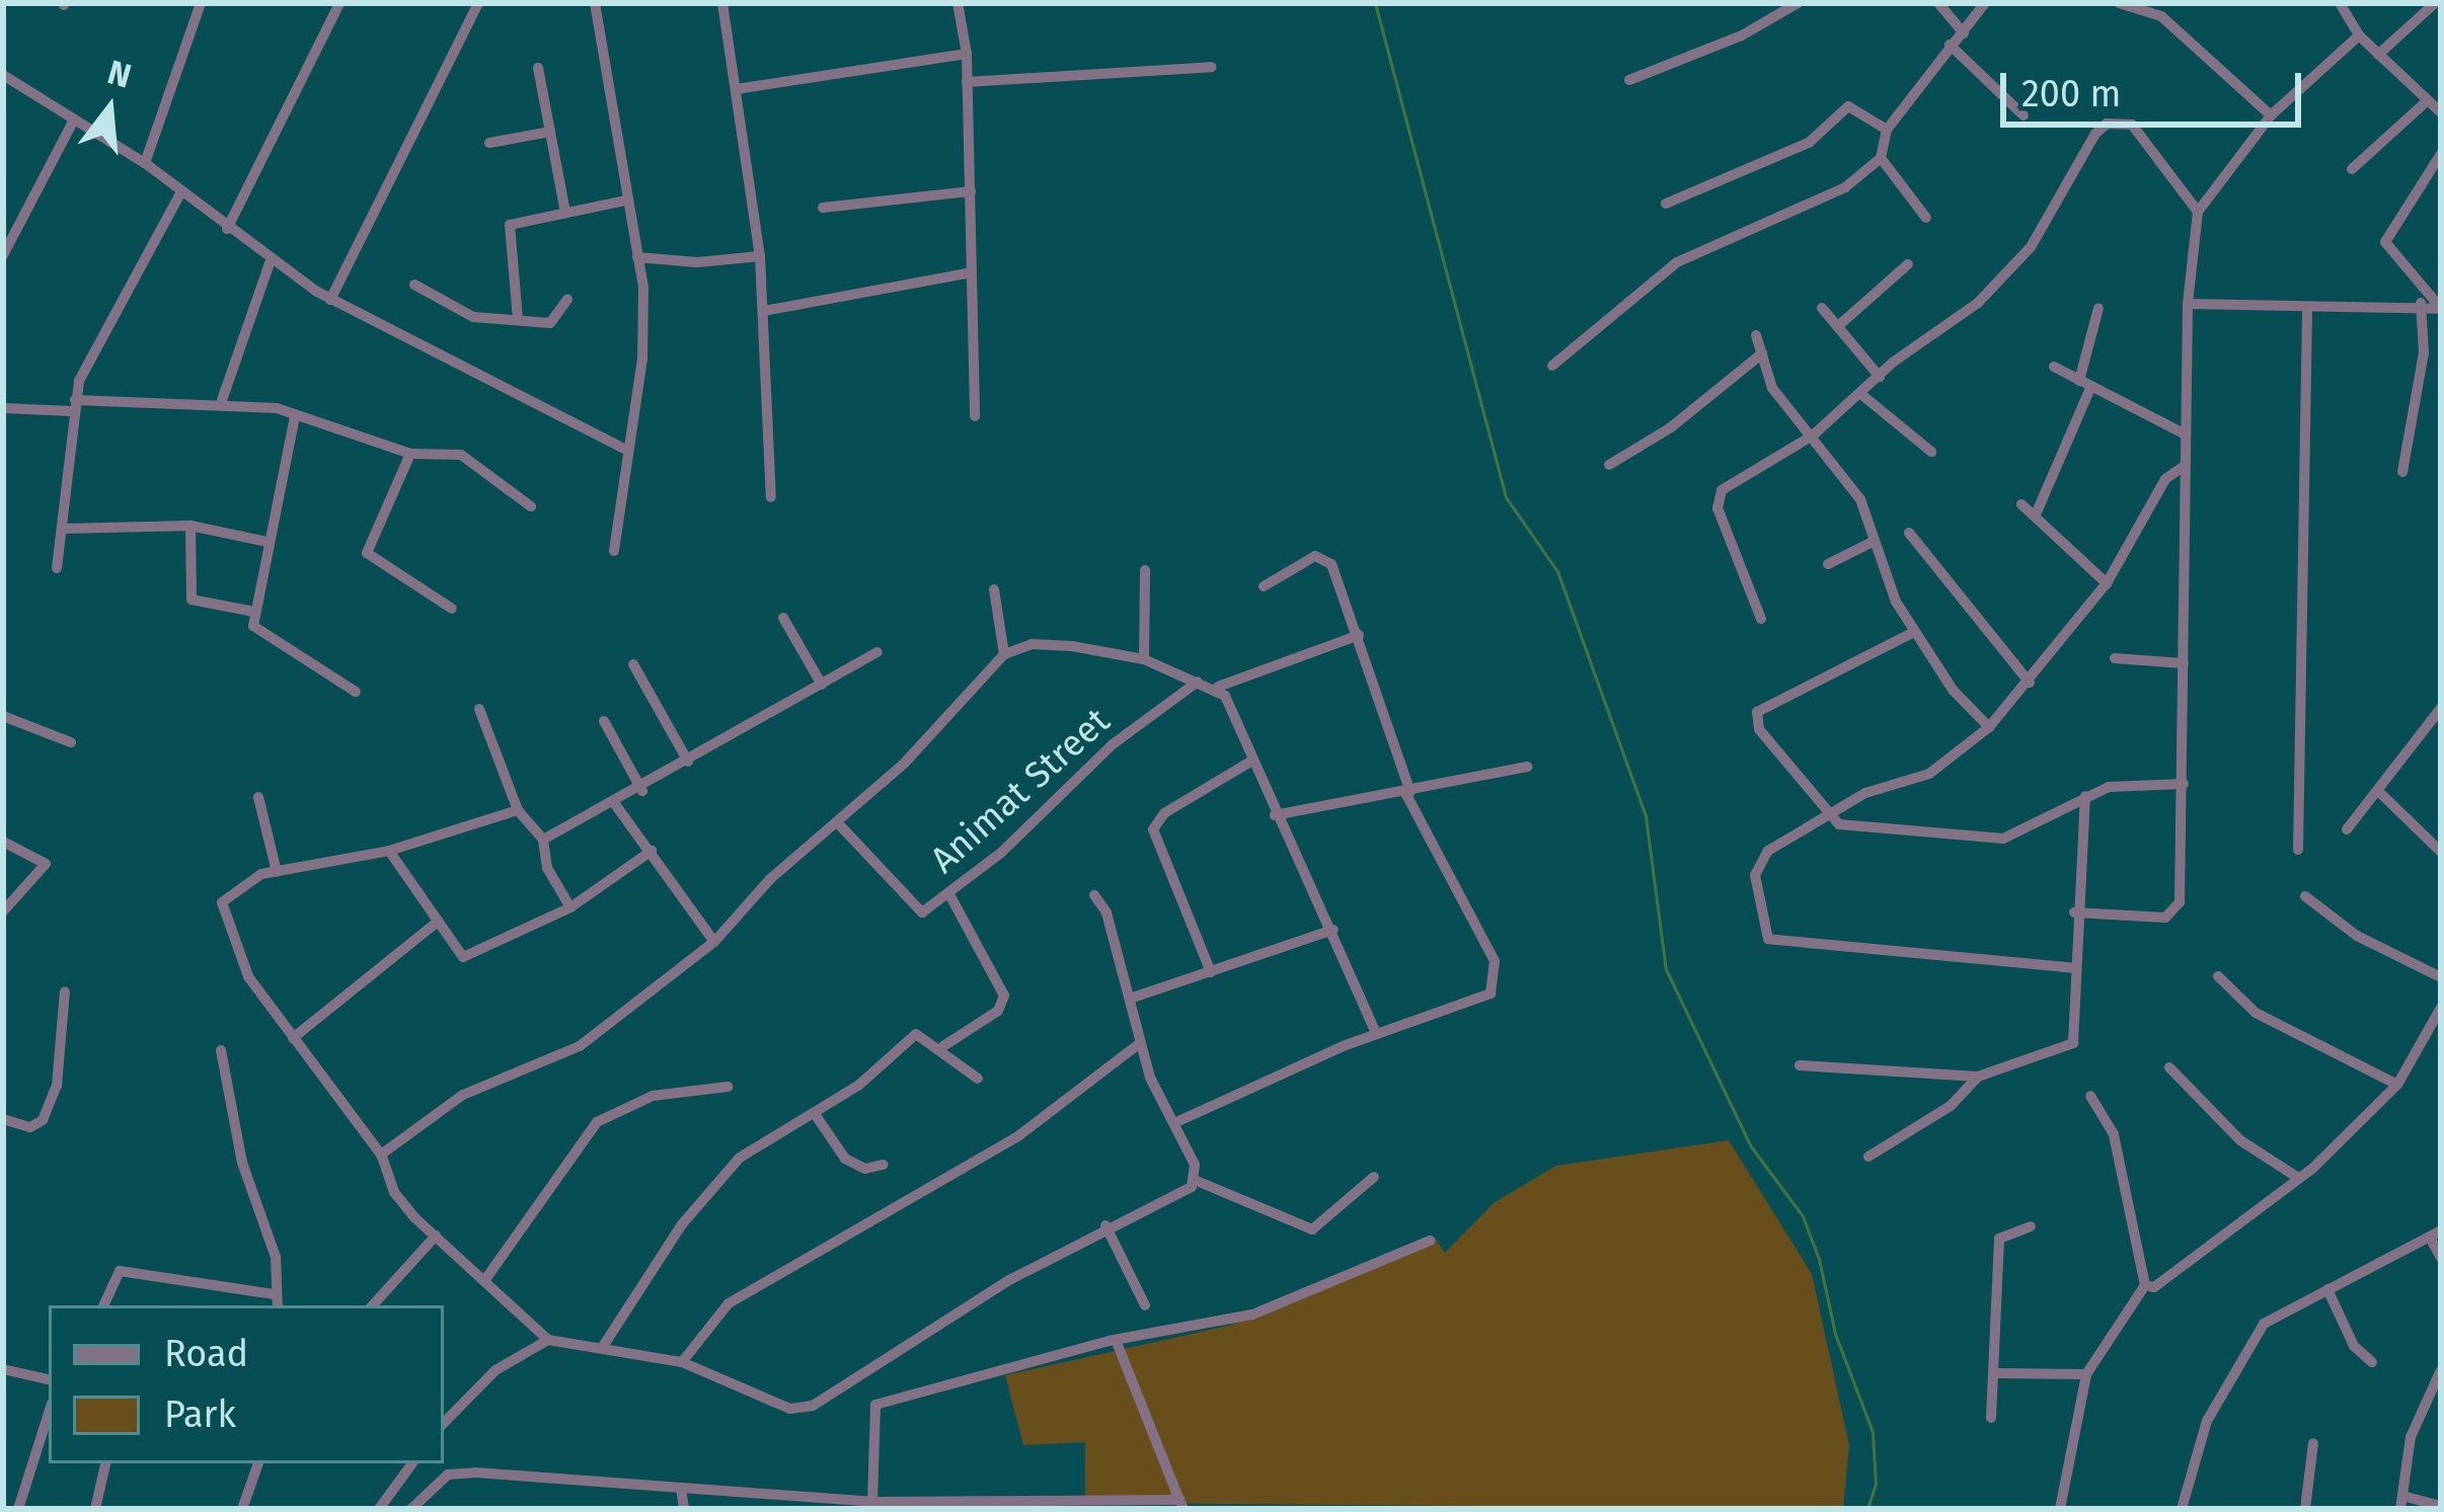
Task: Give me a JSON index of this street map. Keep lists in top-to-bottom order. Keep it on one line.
{"streets":{"street":["Animat Street"]},"legend":["Road","Park"],"scale_bar":"200 m","north":"top"}
